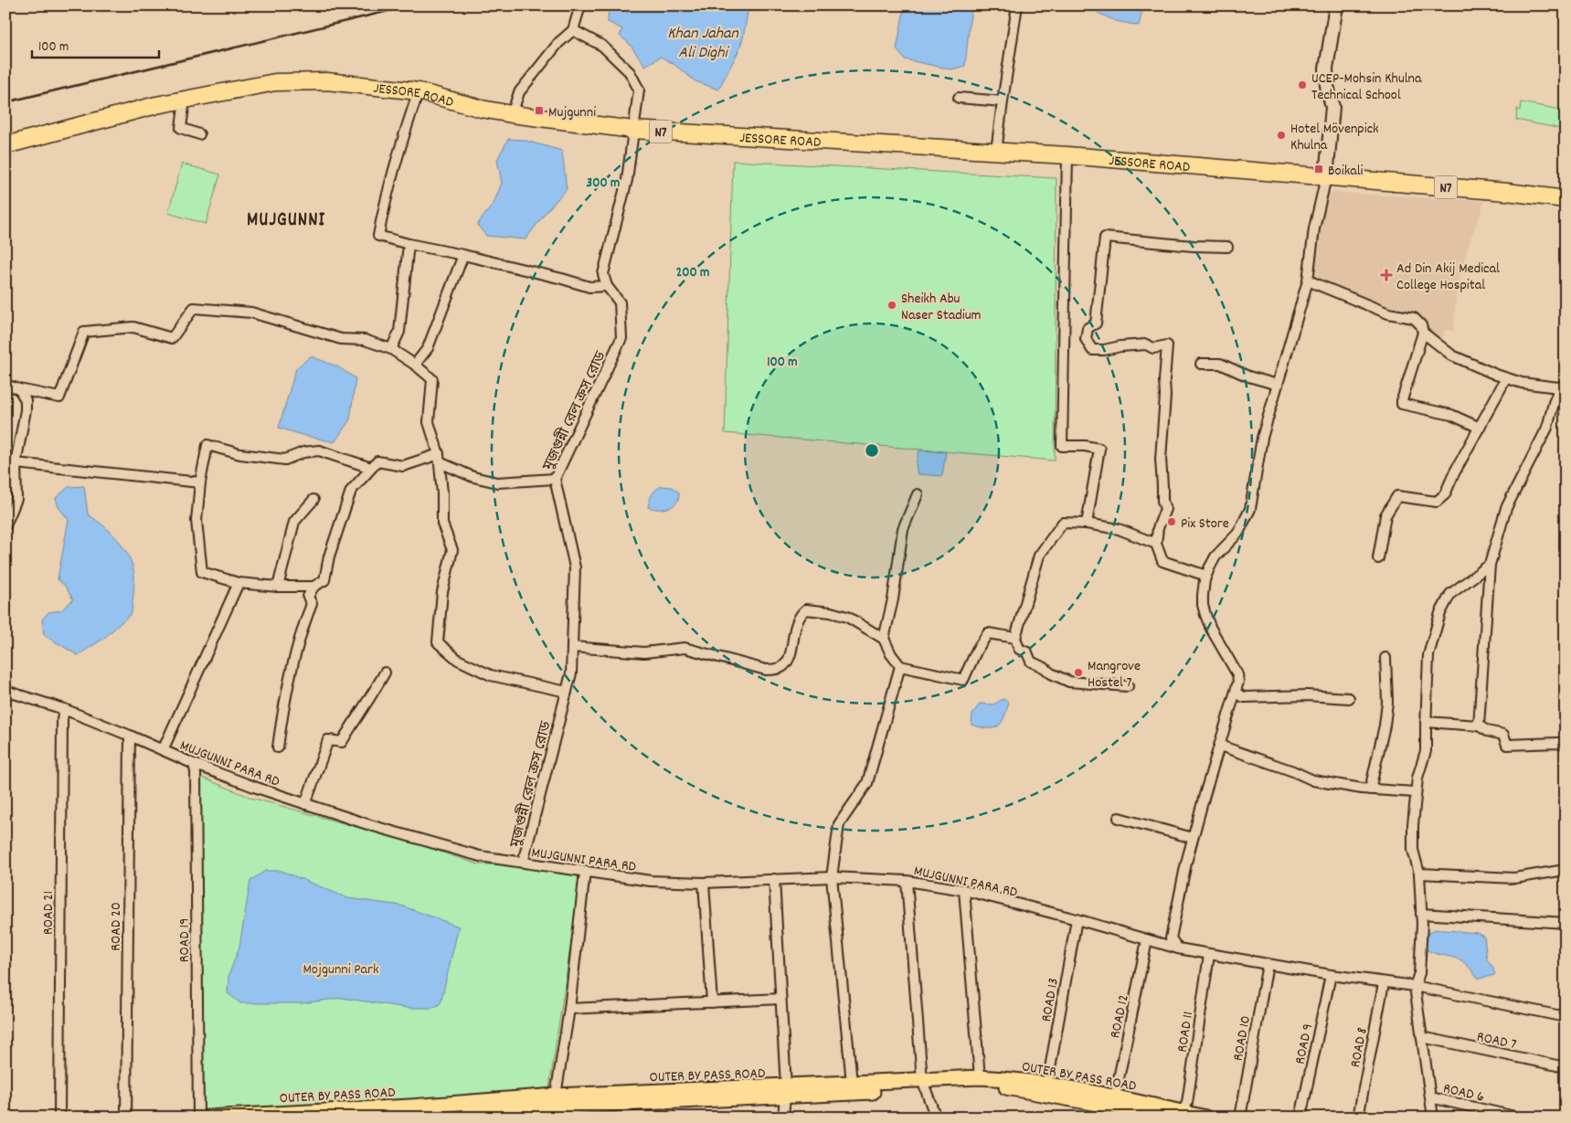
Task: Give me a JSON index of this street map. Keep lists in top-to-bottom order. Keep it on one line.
{"streets":{"highway":["JESSORE ROAD","N7"],"main road":["OUTER BY PASS ROAD"],"street":["মুজগুন্নী রেল ক্রস রোড","MUJGUNNI PARA RD","ROAD 21","ROAD 20","ROAD 19","ROAD 13","ROAD 12","ROAD 11","ROAD 10","ROAD 7","ROAD 9","ROAD 8","ROAD 6"]},"crossings":[["মুজগুন্নী রেল ক্রস রোড","MUJGUNNI PARA RD"],["MUJGUNNI PARA RD","ROAD 21"],["MUJGUNNI PARA RD","ROAD 20"],["MUJGUNNI PARA RD","ROAD 19"],["MUJGUNNI PARA RD","ROAD 13"],["MUJGUNNI PARA RD","ROAD 12"],["MUJGUNNI PARA RD","ROAD 11"],["MUJGUNNI PARA RD","ROAD 10"],["MUJGUNNI PARA RD","ROAD 9"],["MUJGUNNI PARA RD","ROAD 8"],["ROAD 13","OUTER BY PASS ROAD"],["ROAD 12","OUTER BY PASS ROAD"],["ROAD 11","OUTER BY PASS ROAD"]],"districts":["MUJGUNNI"],"water":["Khan Jahan Ali Dighi"],"parks":["Mojgunni Park"],"places":{"other":["UCEP-Mohsin Khulna Technical School","Hotel Mövenpick Khulna","Sheikh Abu Naser Stadium","Pix Store","Mangrove Hostel 7"],"transit":["Mujgunni","Boikali"],"health":["Ad Din Akij Medical College Hospital"]},"scale_bar":"100 m","rings":["300 m","200 m","100 m"]}
